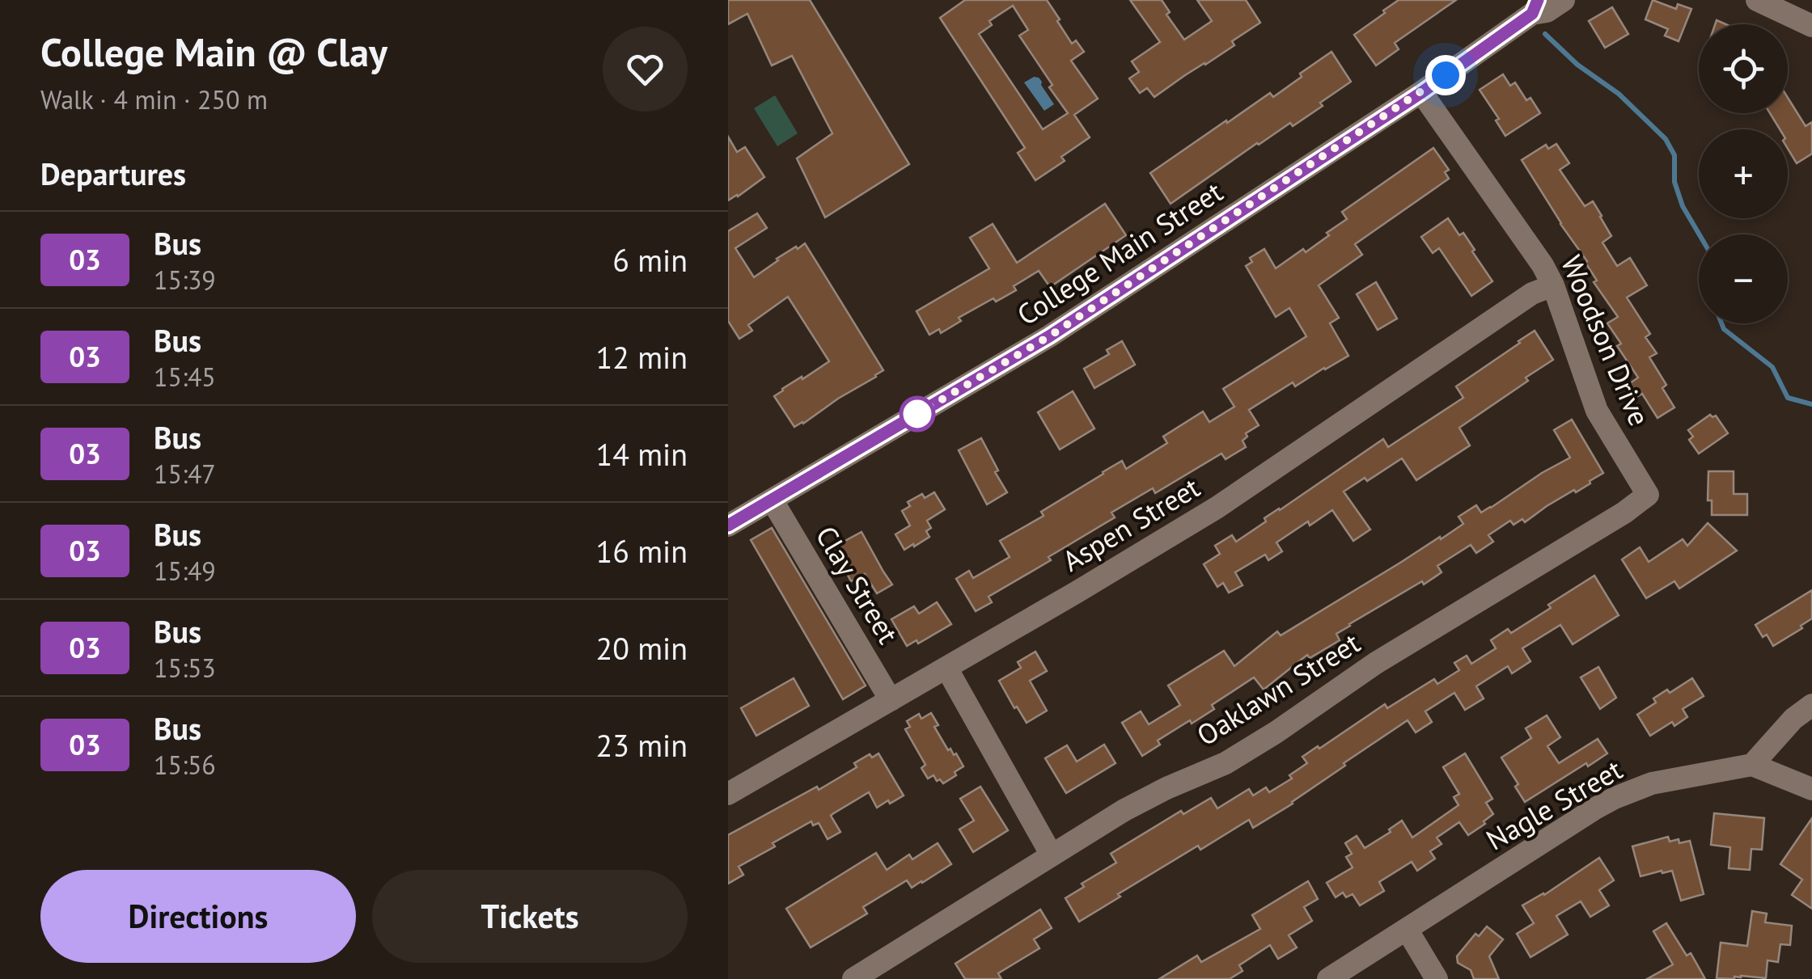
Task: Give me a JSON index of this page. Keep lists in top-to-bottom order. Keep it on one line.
{"streets":{"street":["College Main Street","Woodson Drive","Aspen Street","Clay Street","Oaklawn Street","Nagle Street"]},"crossings":[["College Main Street","Woodson Drive"],["College Main Street","Clay Street"],["Woodson Drive","Aspen Street"],["Woodson Drive","Oaklawn Street"],["Aspen Street","Clay Street"]],"lines":["bus line 03"],"page":{"heading":[["College Main @ Clay","Walk · 4 min · 250 m"],"Departures"],"map_buttons":["+","−"],"list":[{"mark":"03","name":"Bus","note":"15:39","value":"6 min"},{"mark":"03","name":"Bus","note":"15:45","value":"12 min"},{"mark":"03","name":"Bus","note":"15:47","value":"14 min"},{"mark":"03","name":"Bus","note":"15:49","value":"16 min"},{"mark":"03","name":"Bus","note":"15:53","value":"20 min"},{"mark":"03","name":"Bus","note":"15:56","value":"23 min"}],"buttons":["Directions","Tickets"]}}
